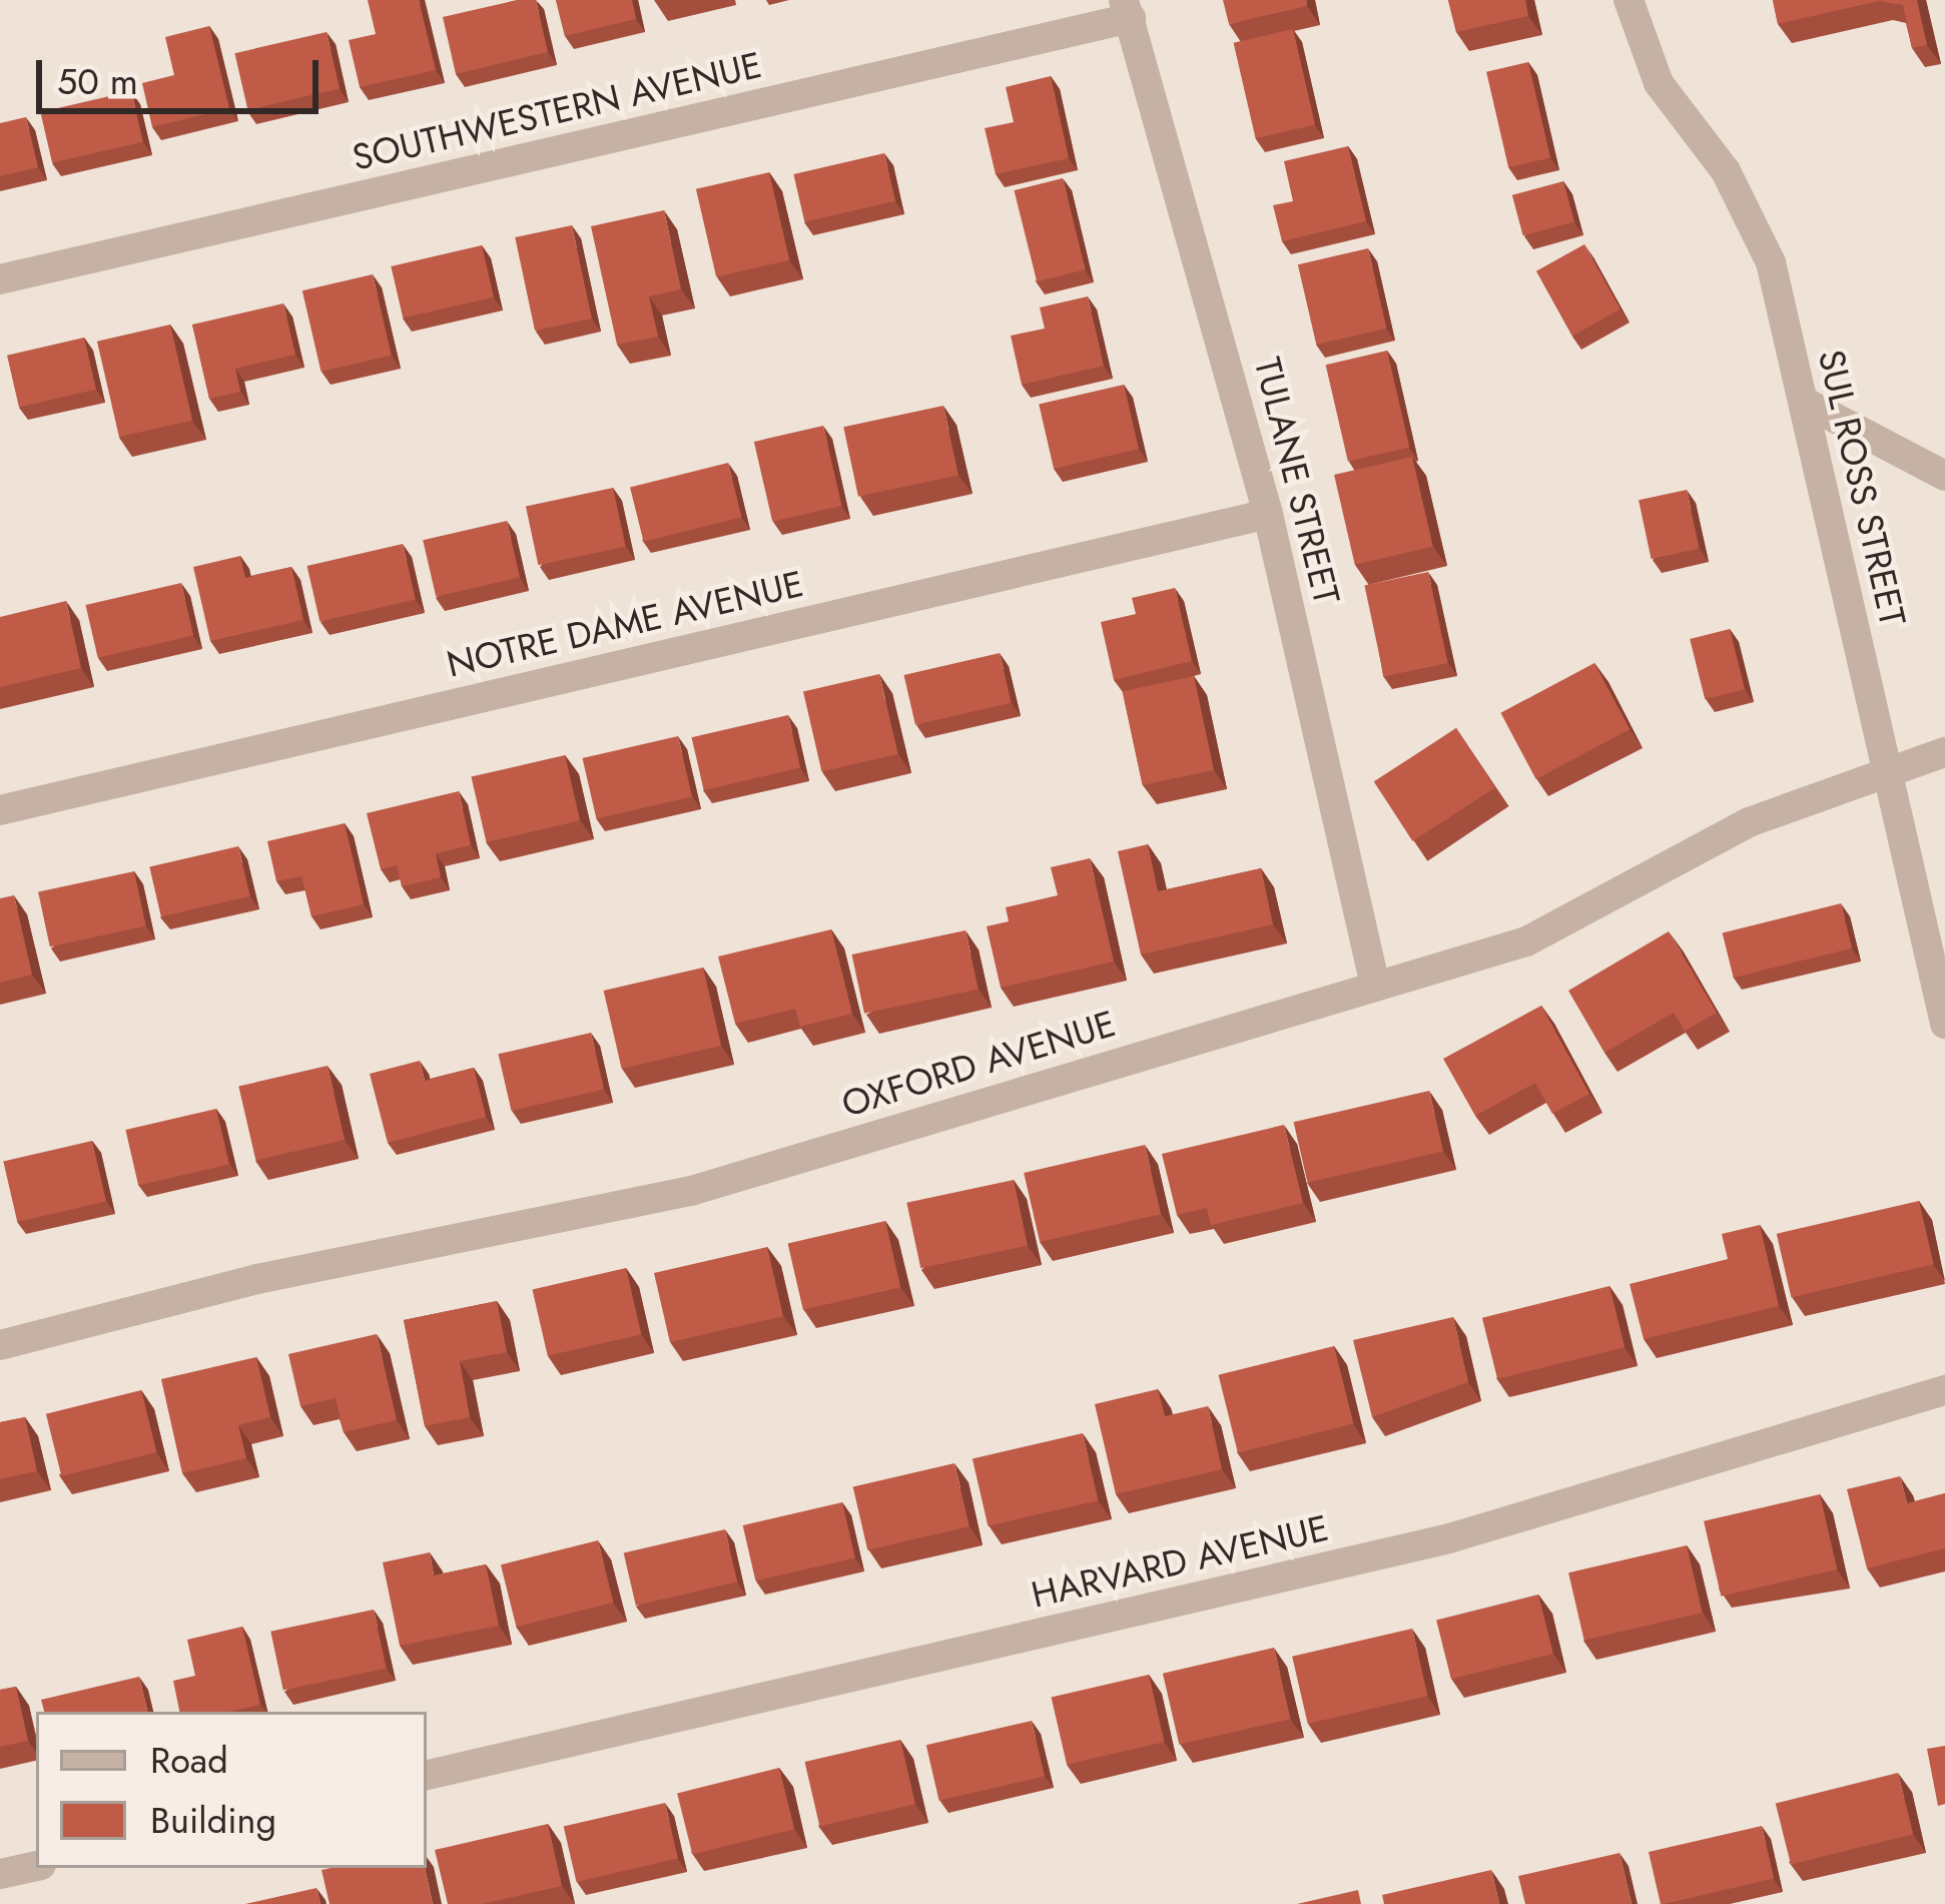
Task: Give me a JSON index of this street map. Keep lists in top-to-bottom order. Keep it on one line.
{"streets":{"street":["SOUTHWESTERN AVENUE","TULANE STREET","SUL ROSS STREET","NOTRE DAME AVENUE","OXFORD AVENUE","HARVARD AVENUE"]},"crossings":[["SOUTHWESTERN AVENUE","TULANE STREET"],["TULANE STREET","NOTRE DAME AVENUE"],["TULANE STREET","OXFORD AVENUE"],["SUL ROSS STREET","OXFORD AVENUE"]],"legend":["Road","Building"],"scale_bar":"50 m"}
